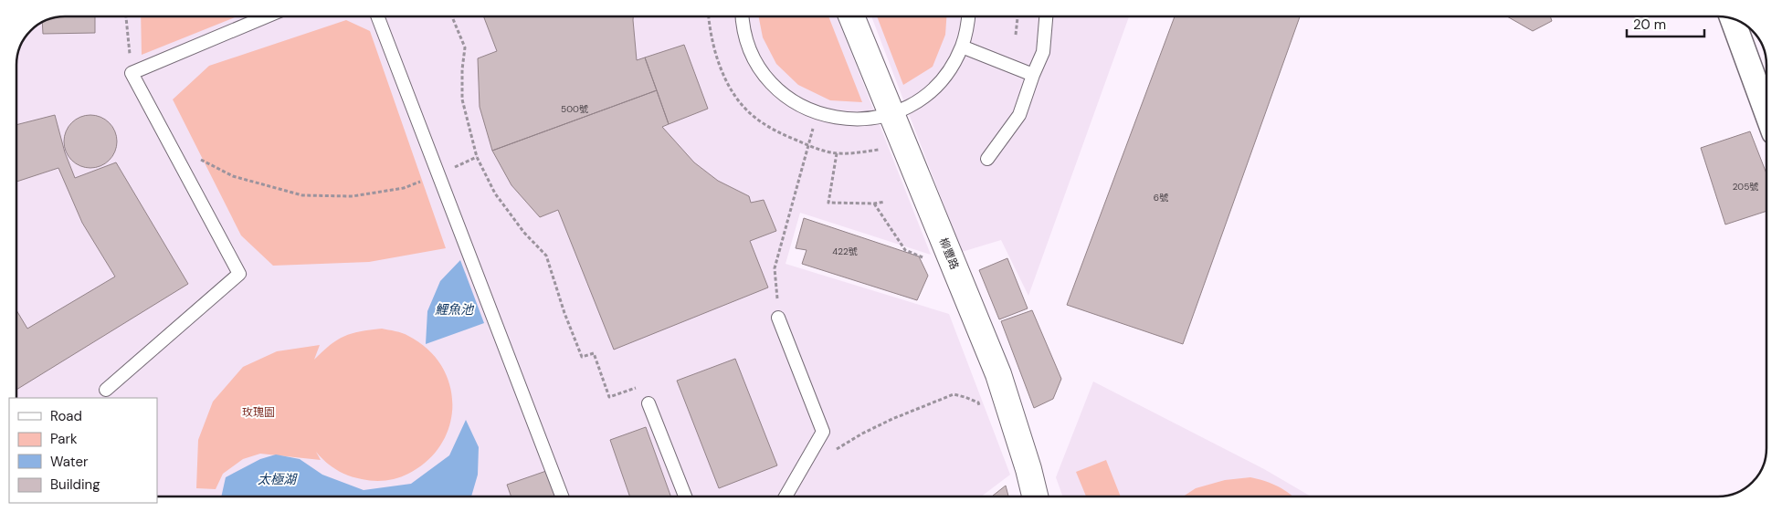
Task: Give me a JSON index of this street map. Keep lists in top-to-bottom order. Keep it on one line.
{"streets":{"street":["柳豐路"]},"water":["鯉魚池","太極湖"],"parks":["玫瑰園"],"house_numbers":["500號","205號","6號","422號"],"legend":["Road","Park","Water","Building"],"scale_bar":"20 m"}
